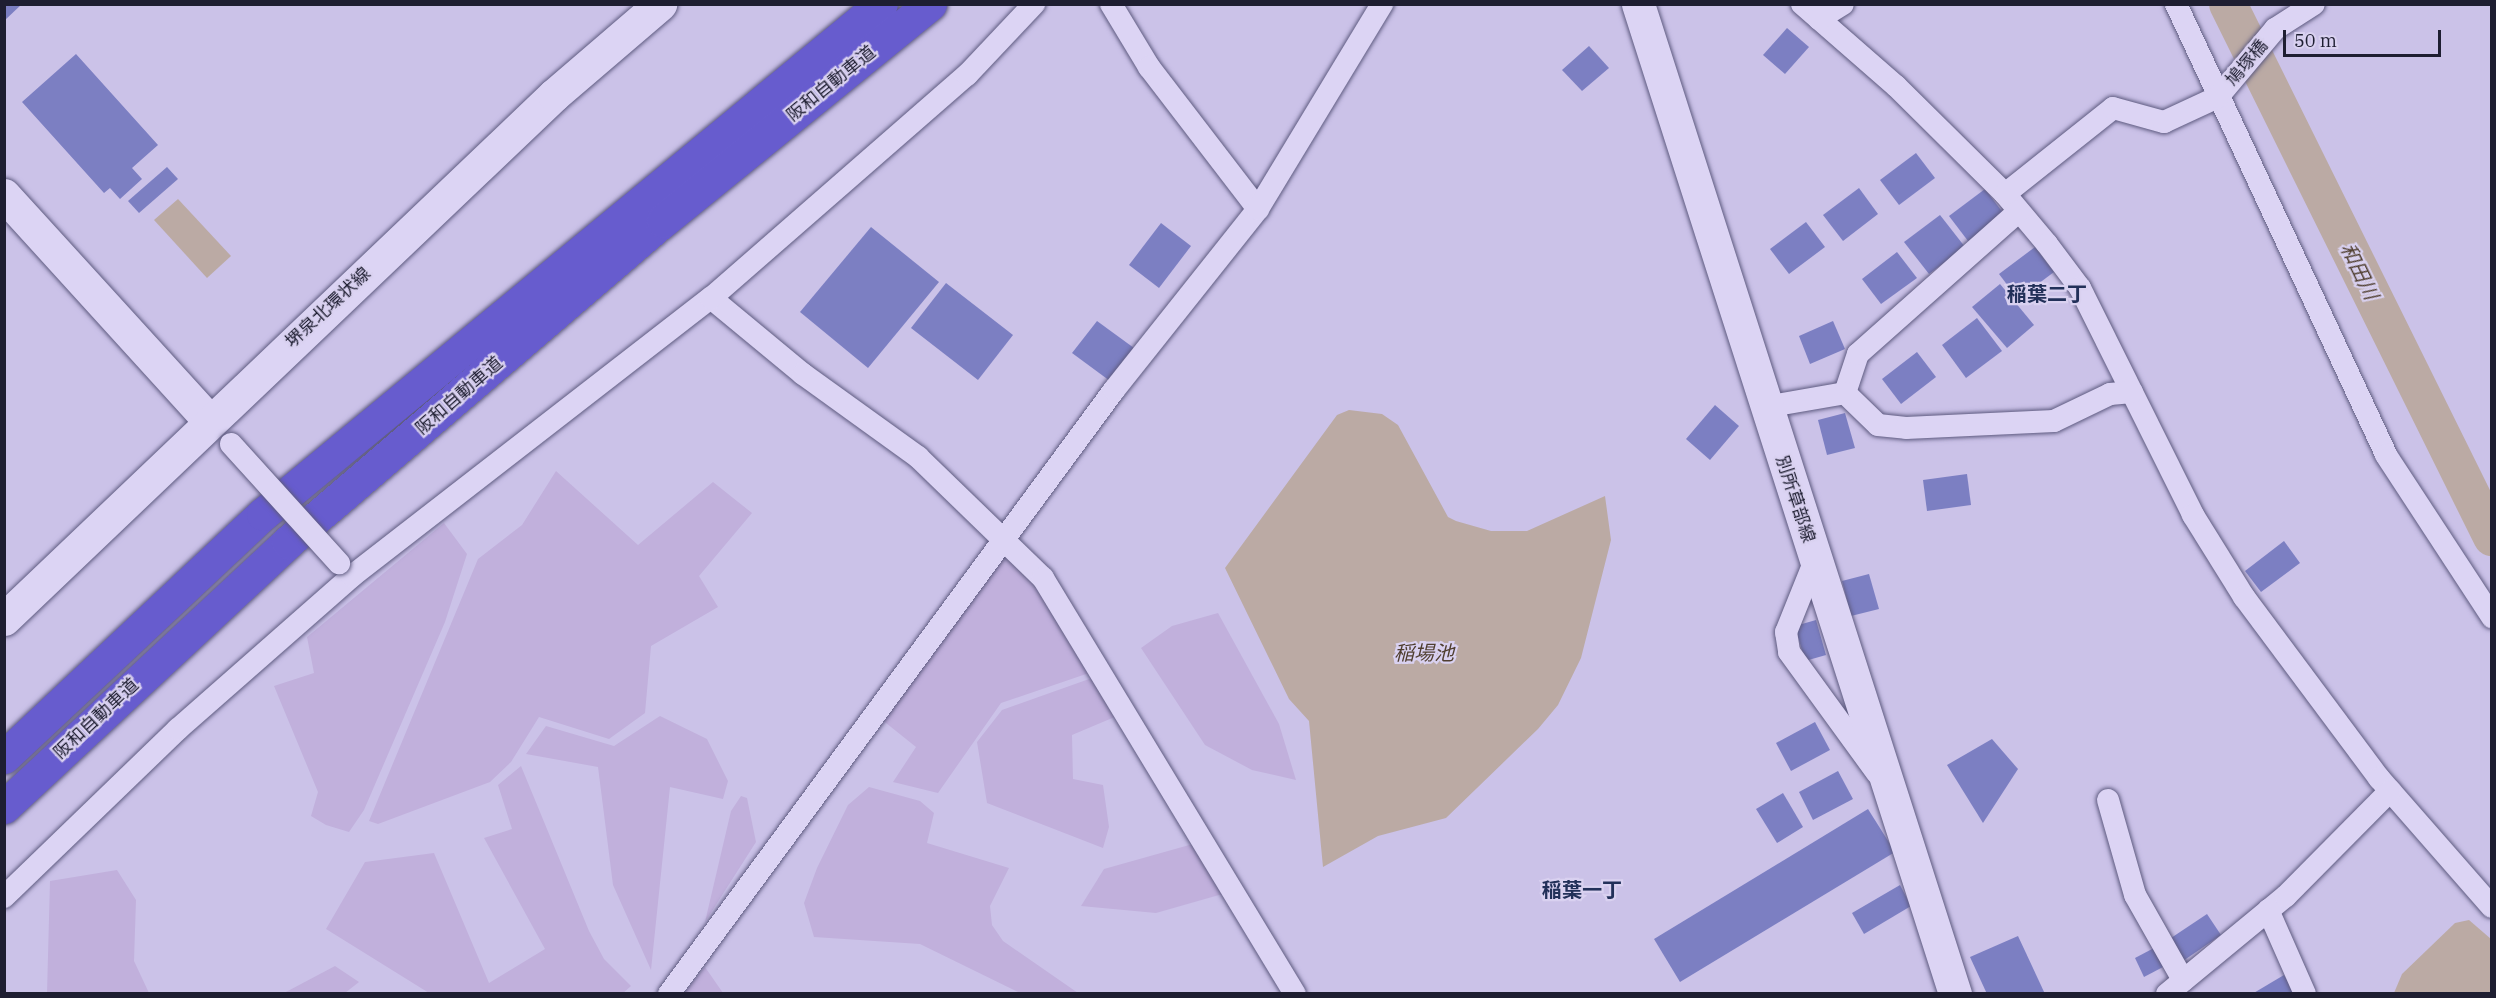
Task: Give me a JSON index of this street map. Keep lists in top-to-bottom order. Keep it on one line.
{"streets":{"highway":["阪和自動車道"],"main road":["堺泉北環状線","別所草部線"],"street":["鳩塚橋"]},"districts":["稲葉二丁","稲葉一丁"],"water":["和田川","稲場池"],"scale_bar":"50 m"}
